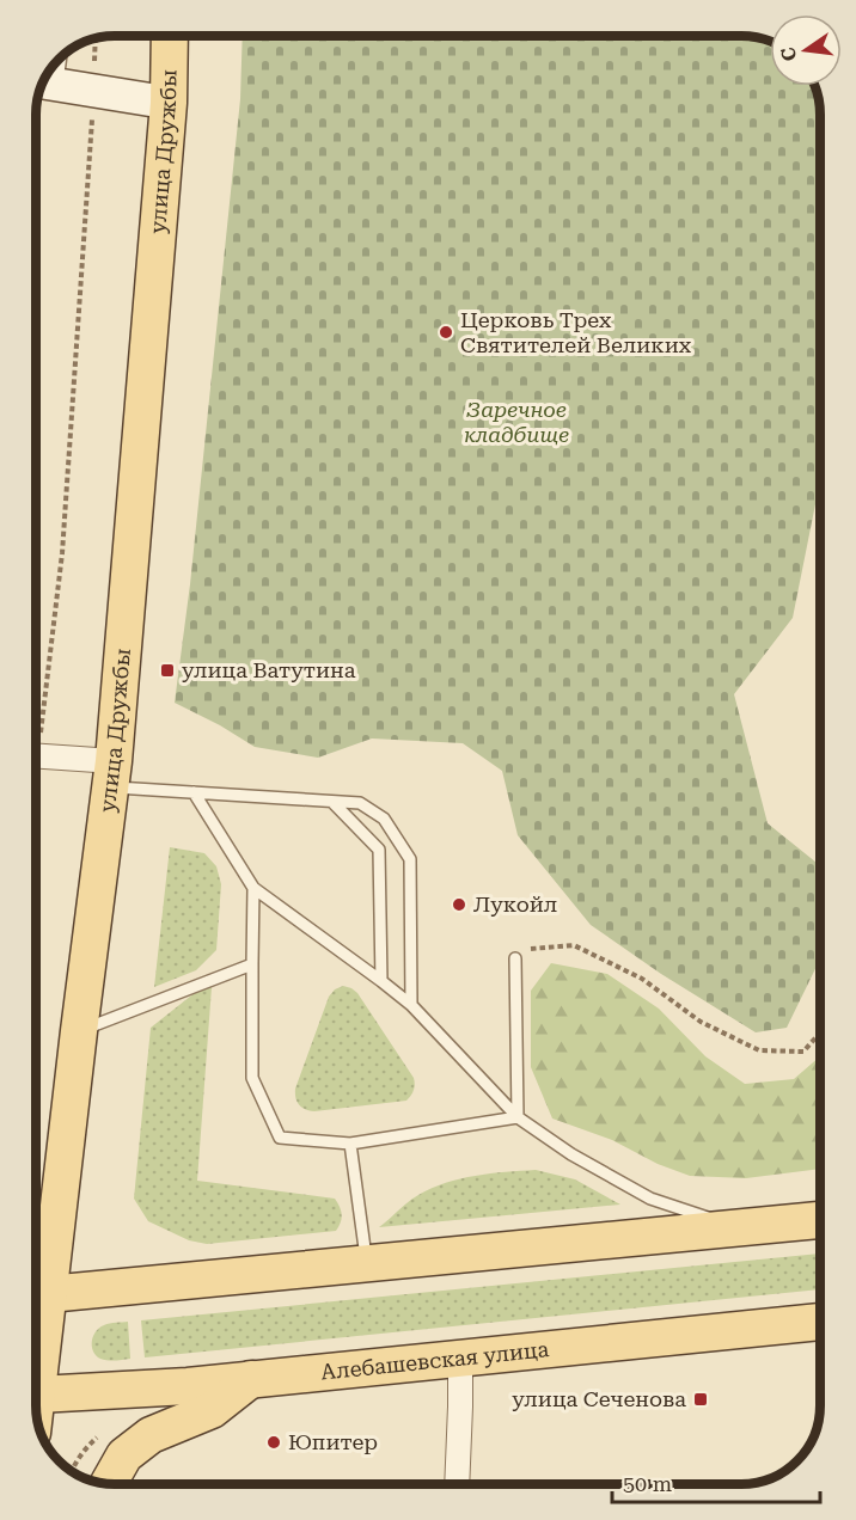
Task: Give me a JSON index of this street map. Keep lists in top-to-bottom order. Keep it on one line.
{"streets":{"main road":["улица Дружбы","Алебашевская улица"]},"crossings":[["улица Дружбы","Алебашевская улица"]],"parks":["Заречное кладбище"],"places":{"other":["Церковь Трех Святителей Великих","Лукойл","Юпитер"],"transit":["улица Ватутина","улица Сеченова"]},"scale_bar":"50 m","north":"left"}
